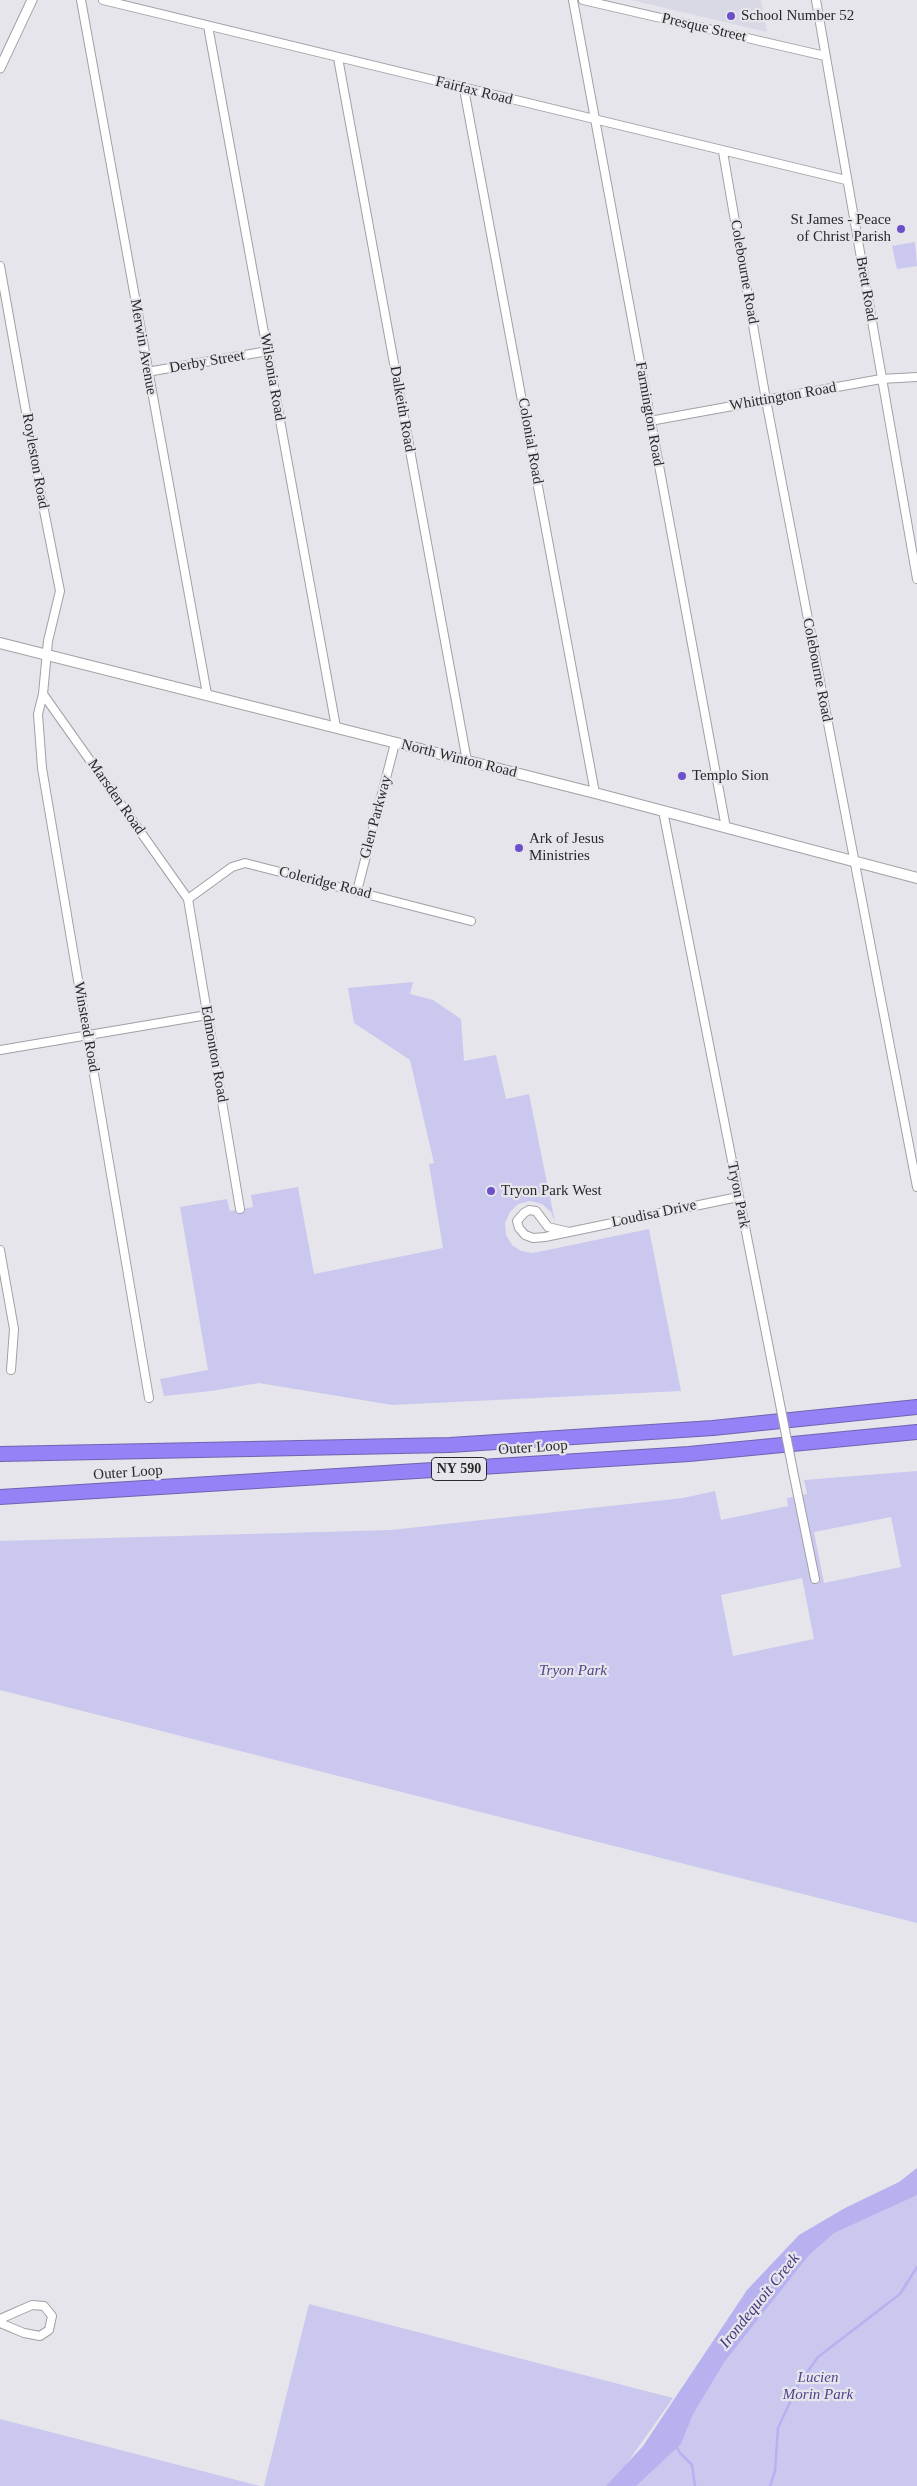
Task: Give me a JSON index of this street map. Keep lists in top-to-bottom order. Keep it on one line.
{"streets":{"highway":["Outer Loop","NY 590"],"main road":["North Winton Road"],"street":["Presque Street","Fairfax Road","Colebourne Road","Brett Road","Merwin Avenue","Derby Street","Wilsonia Road","Whittington Road","Dalkeith Road","Farmington Road","Colonial Road","Royleston Road","Marsden Road","Glen Parkway","Coleridge Road","Winstead Road","Edmonton Road","Tryon Park","Loudisa Drive"]},"crossings":[["Presque Street","Brett Road"],["Fairfax Road","Colebourne Road"],["Fairfax Road","Brett Road"],["Fairfax Road","Wilsonia Road"],["Fairfax Road","Dalkeith Road"],["Fairfax Road","Farmington Road"],["Fairfax Road","Colonial Road"],["Colebourne Road","Whittington Road"],["Colebourne Road","North Winton Road"],["Brett Road","Whittington Road"],["Merwin Avenue","Derby Street"],["Merwin Avenue","North Winton Road"],["Derby Street","Wilsonia Road"],["Wilsonia Road","North Winton Road"],["Whittington Road","Farmington Road"],["Dalkeith Road","North Winton Road"],["Farmington Road","North Winton Road"],["Colonial Road","North Winton Road"],["Royleston Road","North Winton Road"],["Royleston Road","Winstead Road"],["North Winton Road","Glen Parkway"],["North Winton Road","Winstead Road"],["North Winton Road","Tryon Park"],["Marsden Road","Coleridge Road"],["Marsden Road","Winstead Road"],["Marsden Road","Edmonton Road"],["Glen Parkway","Coleridge Road"],["Coleridge Road","Edmonton Road"],["Tryon Park","Loudisa Drive"]],"water":["Irondequoit Creek"],"parks":["Tryon Park","Lucien Morin Park"],"places":["School Number 52","St James - Peace of Christ Parish","Templo Sion","Ark of Jesus Ministries","Tryon Park West"]}
